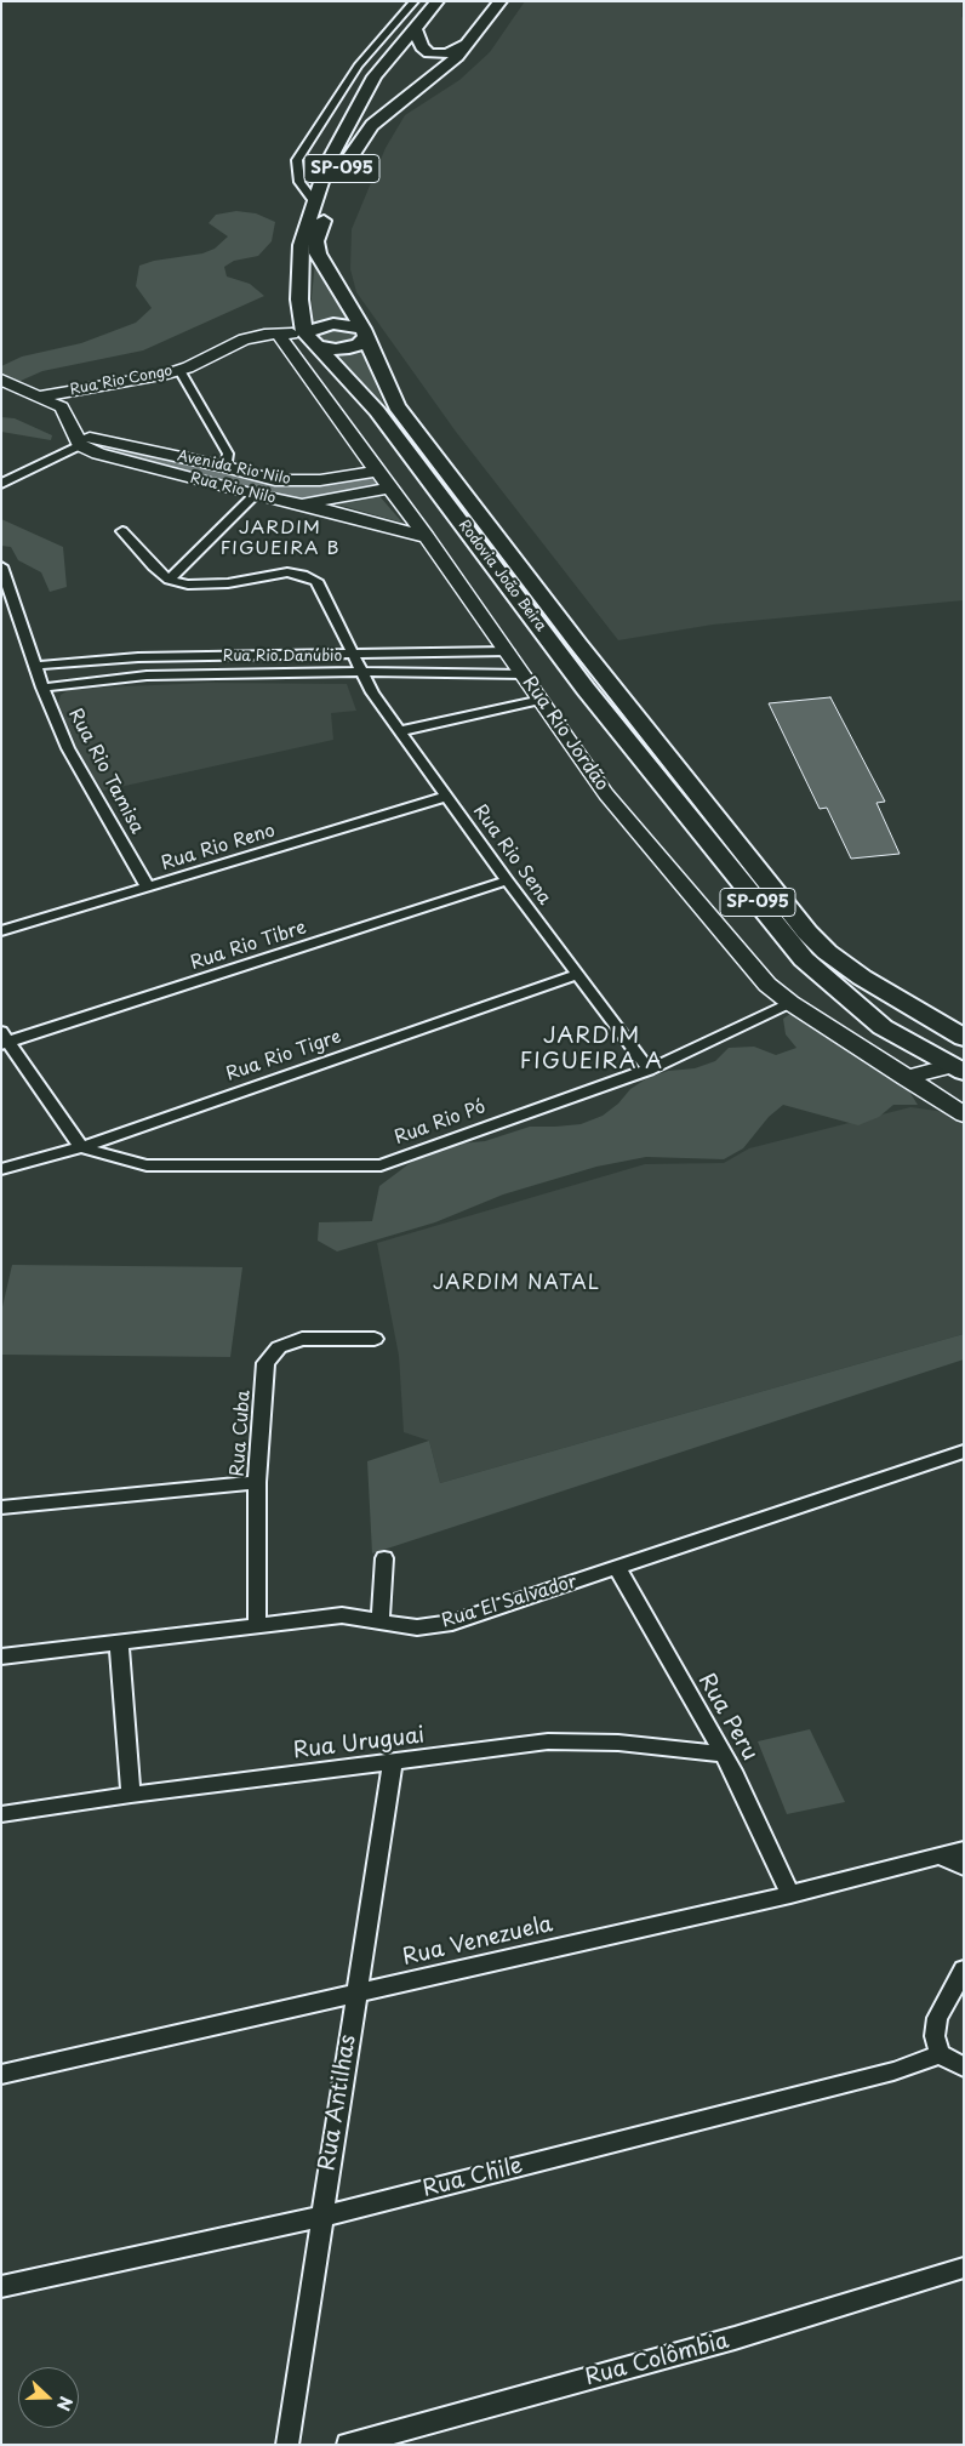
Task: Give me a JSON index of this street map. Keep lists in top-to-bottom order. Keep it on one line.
{"streets":{"main road":["SP-095","Rodovia João Beira"],"street":["Rua Rio Congo","Avenida Rio Nilo","Rua Rio Nilo","Rua Rio Danúbio","Rua Rio Jordão","Rua Rio Tamisa","Rua Rio Reno","Rua Rio Sena","Rua Rio Tibre","Rua Rio Tigre","Rua Rio Pó","Rua Cuba","Rua El Salvador","Rua Peru","Rua Uruguai","Rua Venezuela","Rua Antilhas","Rua Chile","Rua Colômbia"]},"crossings":[["SP-095","Rua Rio Congo"],["SP-095","Rodovia João Beira"],["Rua Rio Congo","Rodovia João Beira"],["Rua Rio Congo","Rua Rio Jordão"],["Avenida Rio Nilo","Rua Rio Nilo"],["Avenida Rio Nilo","Rua Rio Jordão"],["Rua Rio Nilo","Rua Rio Jordão"],["Rua Rio Danúbio","Rua Rio Jordão"],["Rua Rio Danúbio","Rua Rio Tamisa"],["Rua Rio Danúbio","Rua Rio Sena"],["Rua Rio Jordão","Rua Rio Pó"],["Rua Rio Tamisa","Rua Rio Reno"],["Rua Rio Reno","Rua Rio Sena"],["Rua Rio Sena","Rua Rio Tibre"],["Rua Rio Sena","Rua Rio Tigre"],["Rua Rio Sena","Rua Rio Pó"],["Rua Rio Tigre","Rua Rio Pó"],["Rua Cuba","Rua El Salvador"],["Rua El Salvador","Rua Peru"],["Rua Peru","Rua Uruguai"],["Rua Peru","Rua Venezuela"],["Rua Uruguai","Rua Antilhas"],["Rua Venezuela","Rua Antilhas"],["Rua Antilhas","Rua Chile"]],"districts":["JARDIM FIGUEIRA B","JARDIM FIGUEIRA A","JARDIM NATAL"],"north":"right"}
